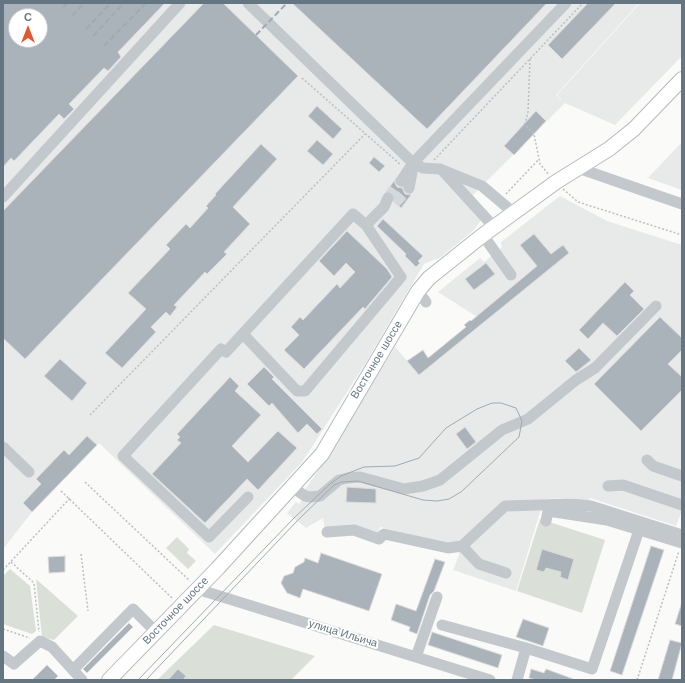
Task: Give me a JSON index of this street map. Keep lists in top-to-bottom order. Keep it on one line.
{"streets":{"main road":["Восточное шоссе"],"street":["улица Ильича"]},"crossings":[["Восточное шоссе","улица Ильича"]],"north":"top"}
